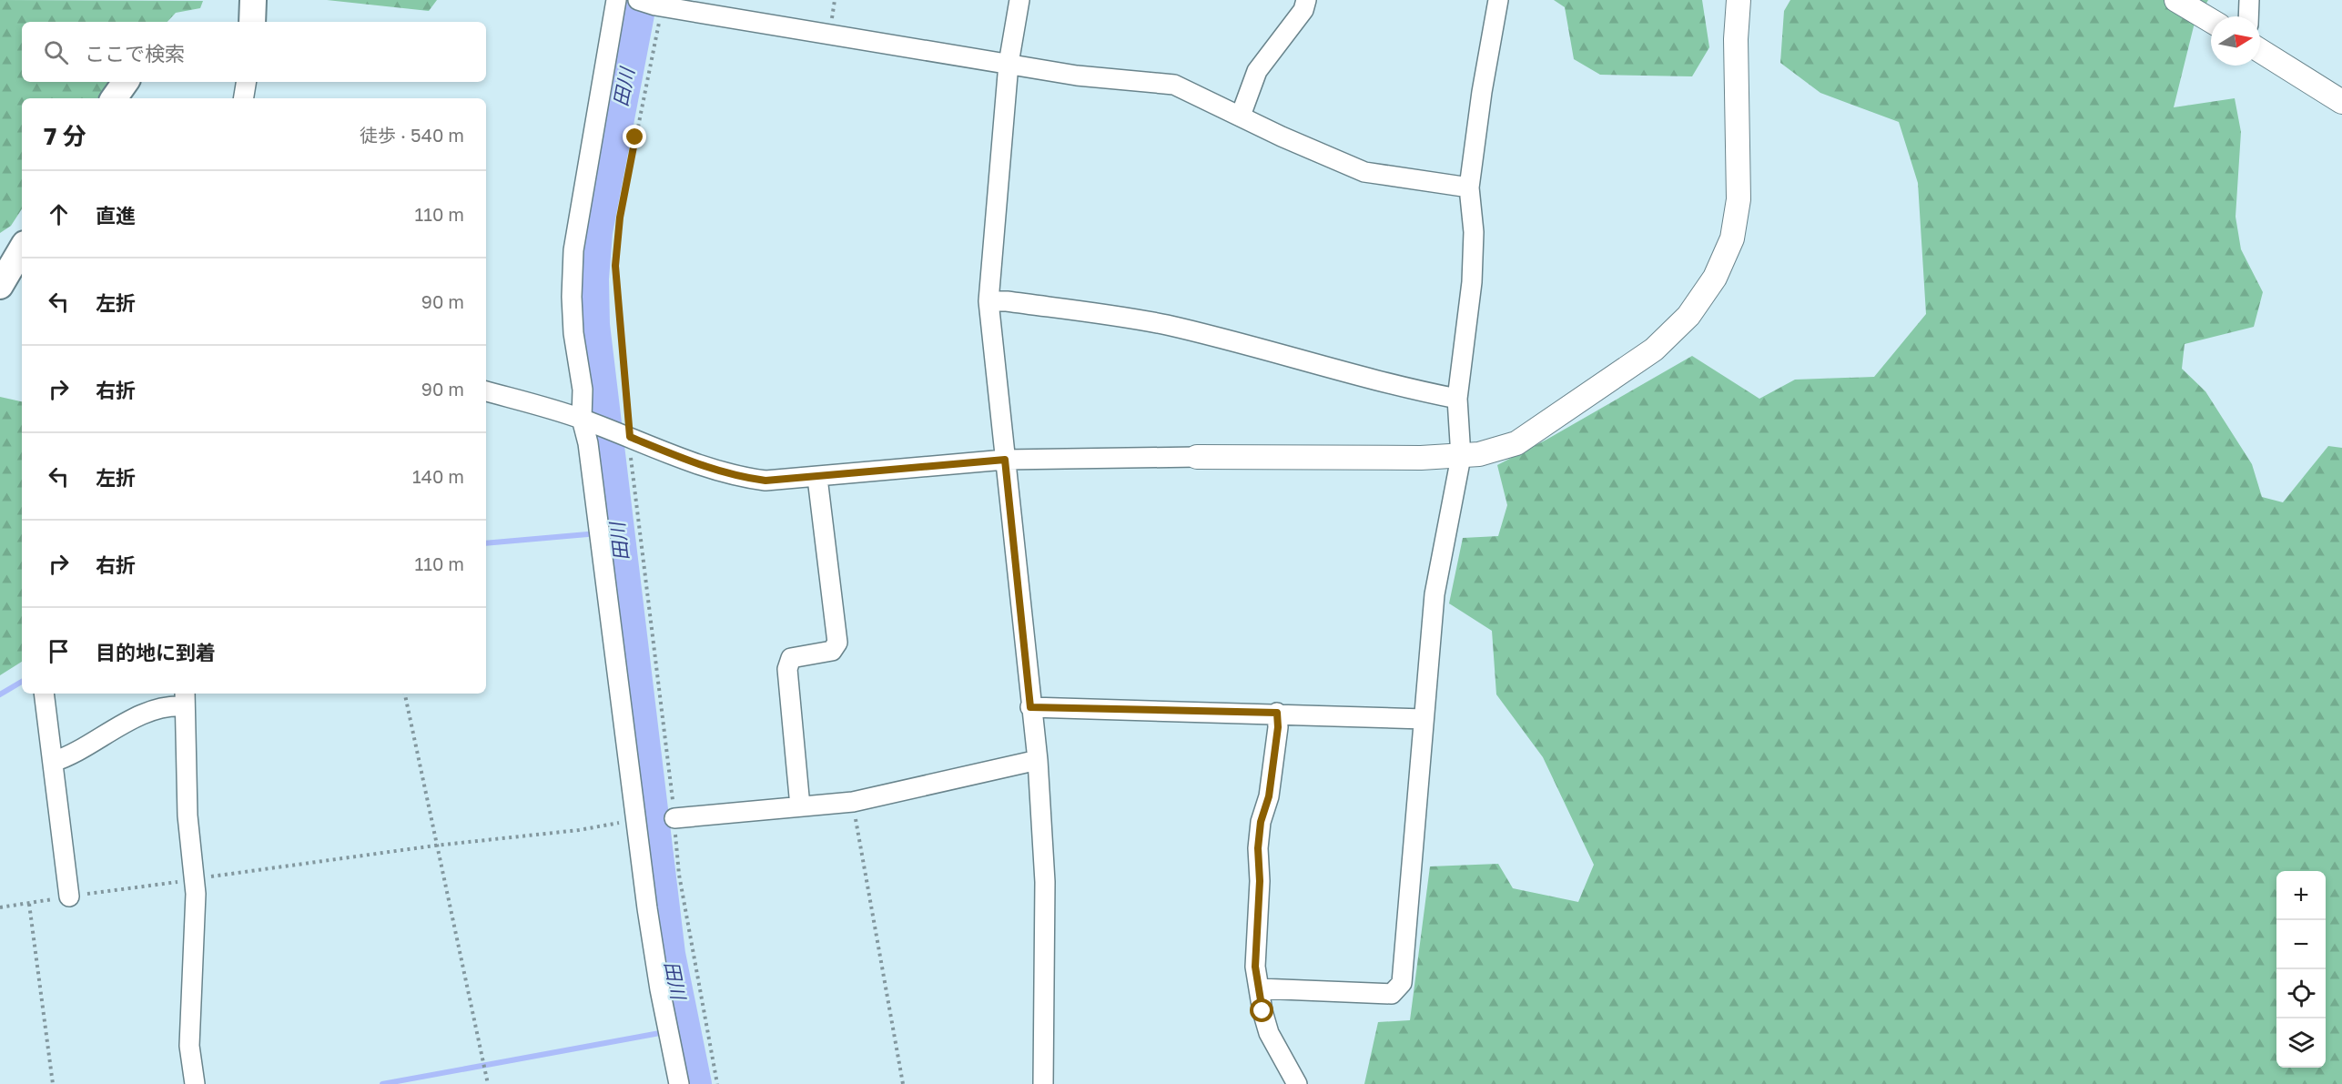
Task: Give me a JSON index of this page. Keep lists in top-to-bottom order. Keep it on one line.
{"water":["田川"],"north":"right","page":{"search":"ここで検索","heading":["7 分","徒歩 · 540 m"],"list":[["直進","110 m"],["左折","90 m"],["右折","90 m"],["左折","140 m"],["右折","110 m"],"目的地に到着"],"map_buttons":["+","−"]}}
